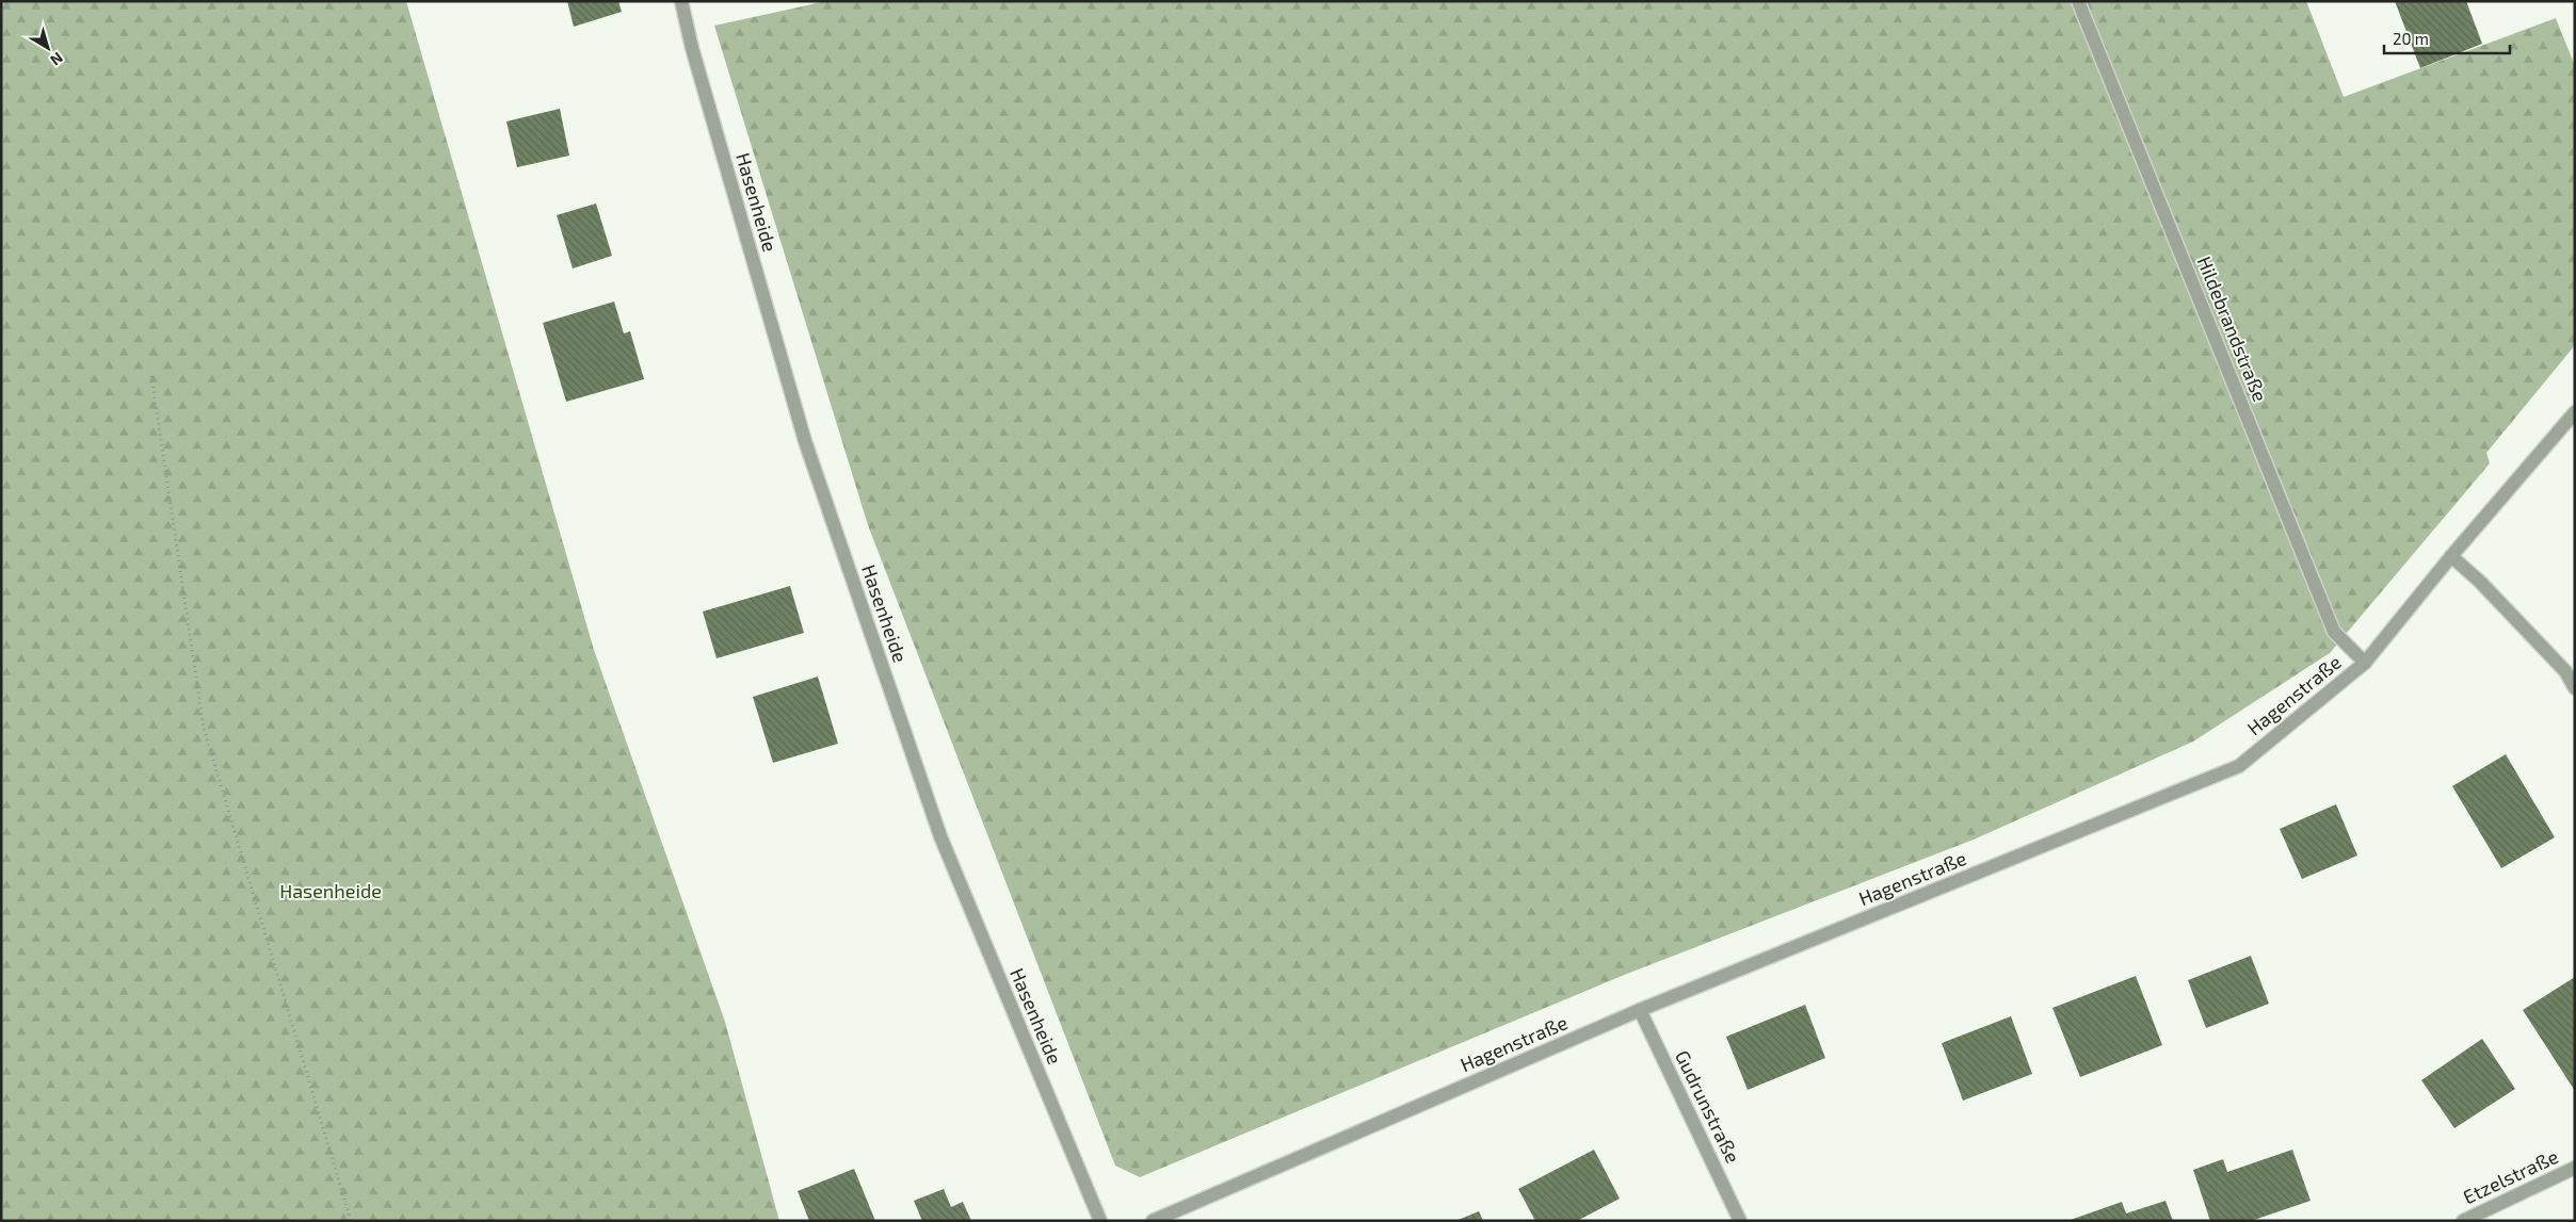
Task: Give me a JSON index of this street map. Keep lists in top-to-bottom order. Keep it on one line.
{"streets":{"street":["Hasenheide","Hildebrandstraße","Hagenstraße","Gudrunstraße","Etzelstraße"]},"crossings":[["Hildebrandstraße","Hagenstraße"],["Hagenstraße","Gudrunstraße"]],"parks":["Hasenheide"],"scale_bar":"20 m","north":"bottom right"}
